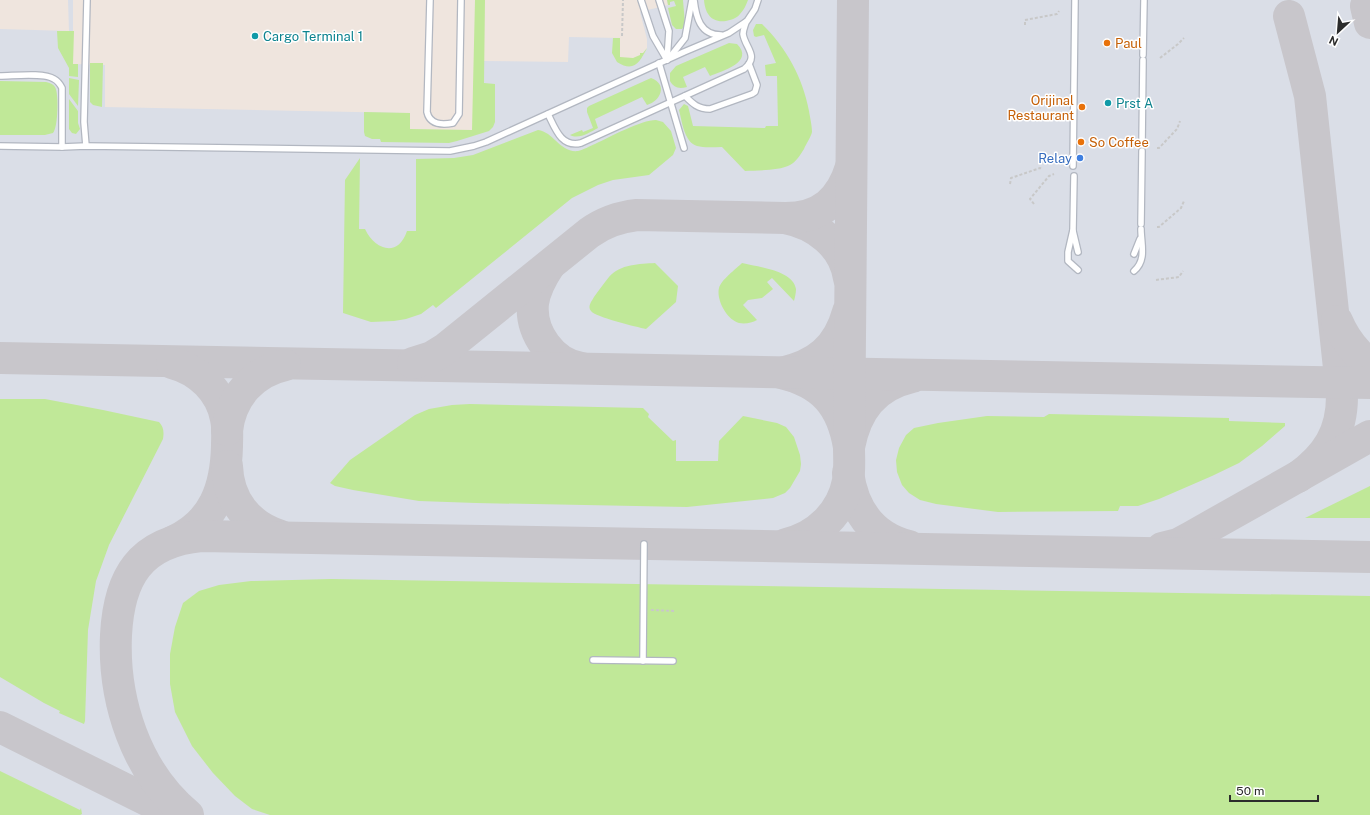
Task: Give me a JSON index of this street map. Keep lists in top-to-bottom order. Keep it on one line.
{"places":["Cargo Terminal 1","Paul","Prst A","Orijinal Restaurant","So Coffee","Relay"],"scale_bar":"50 m","north":"bottom left"}
